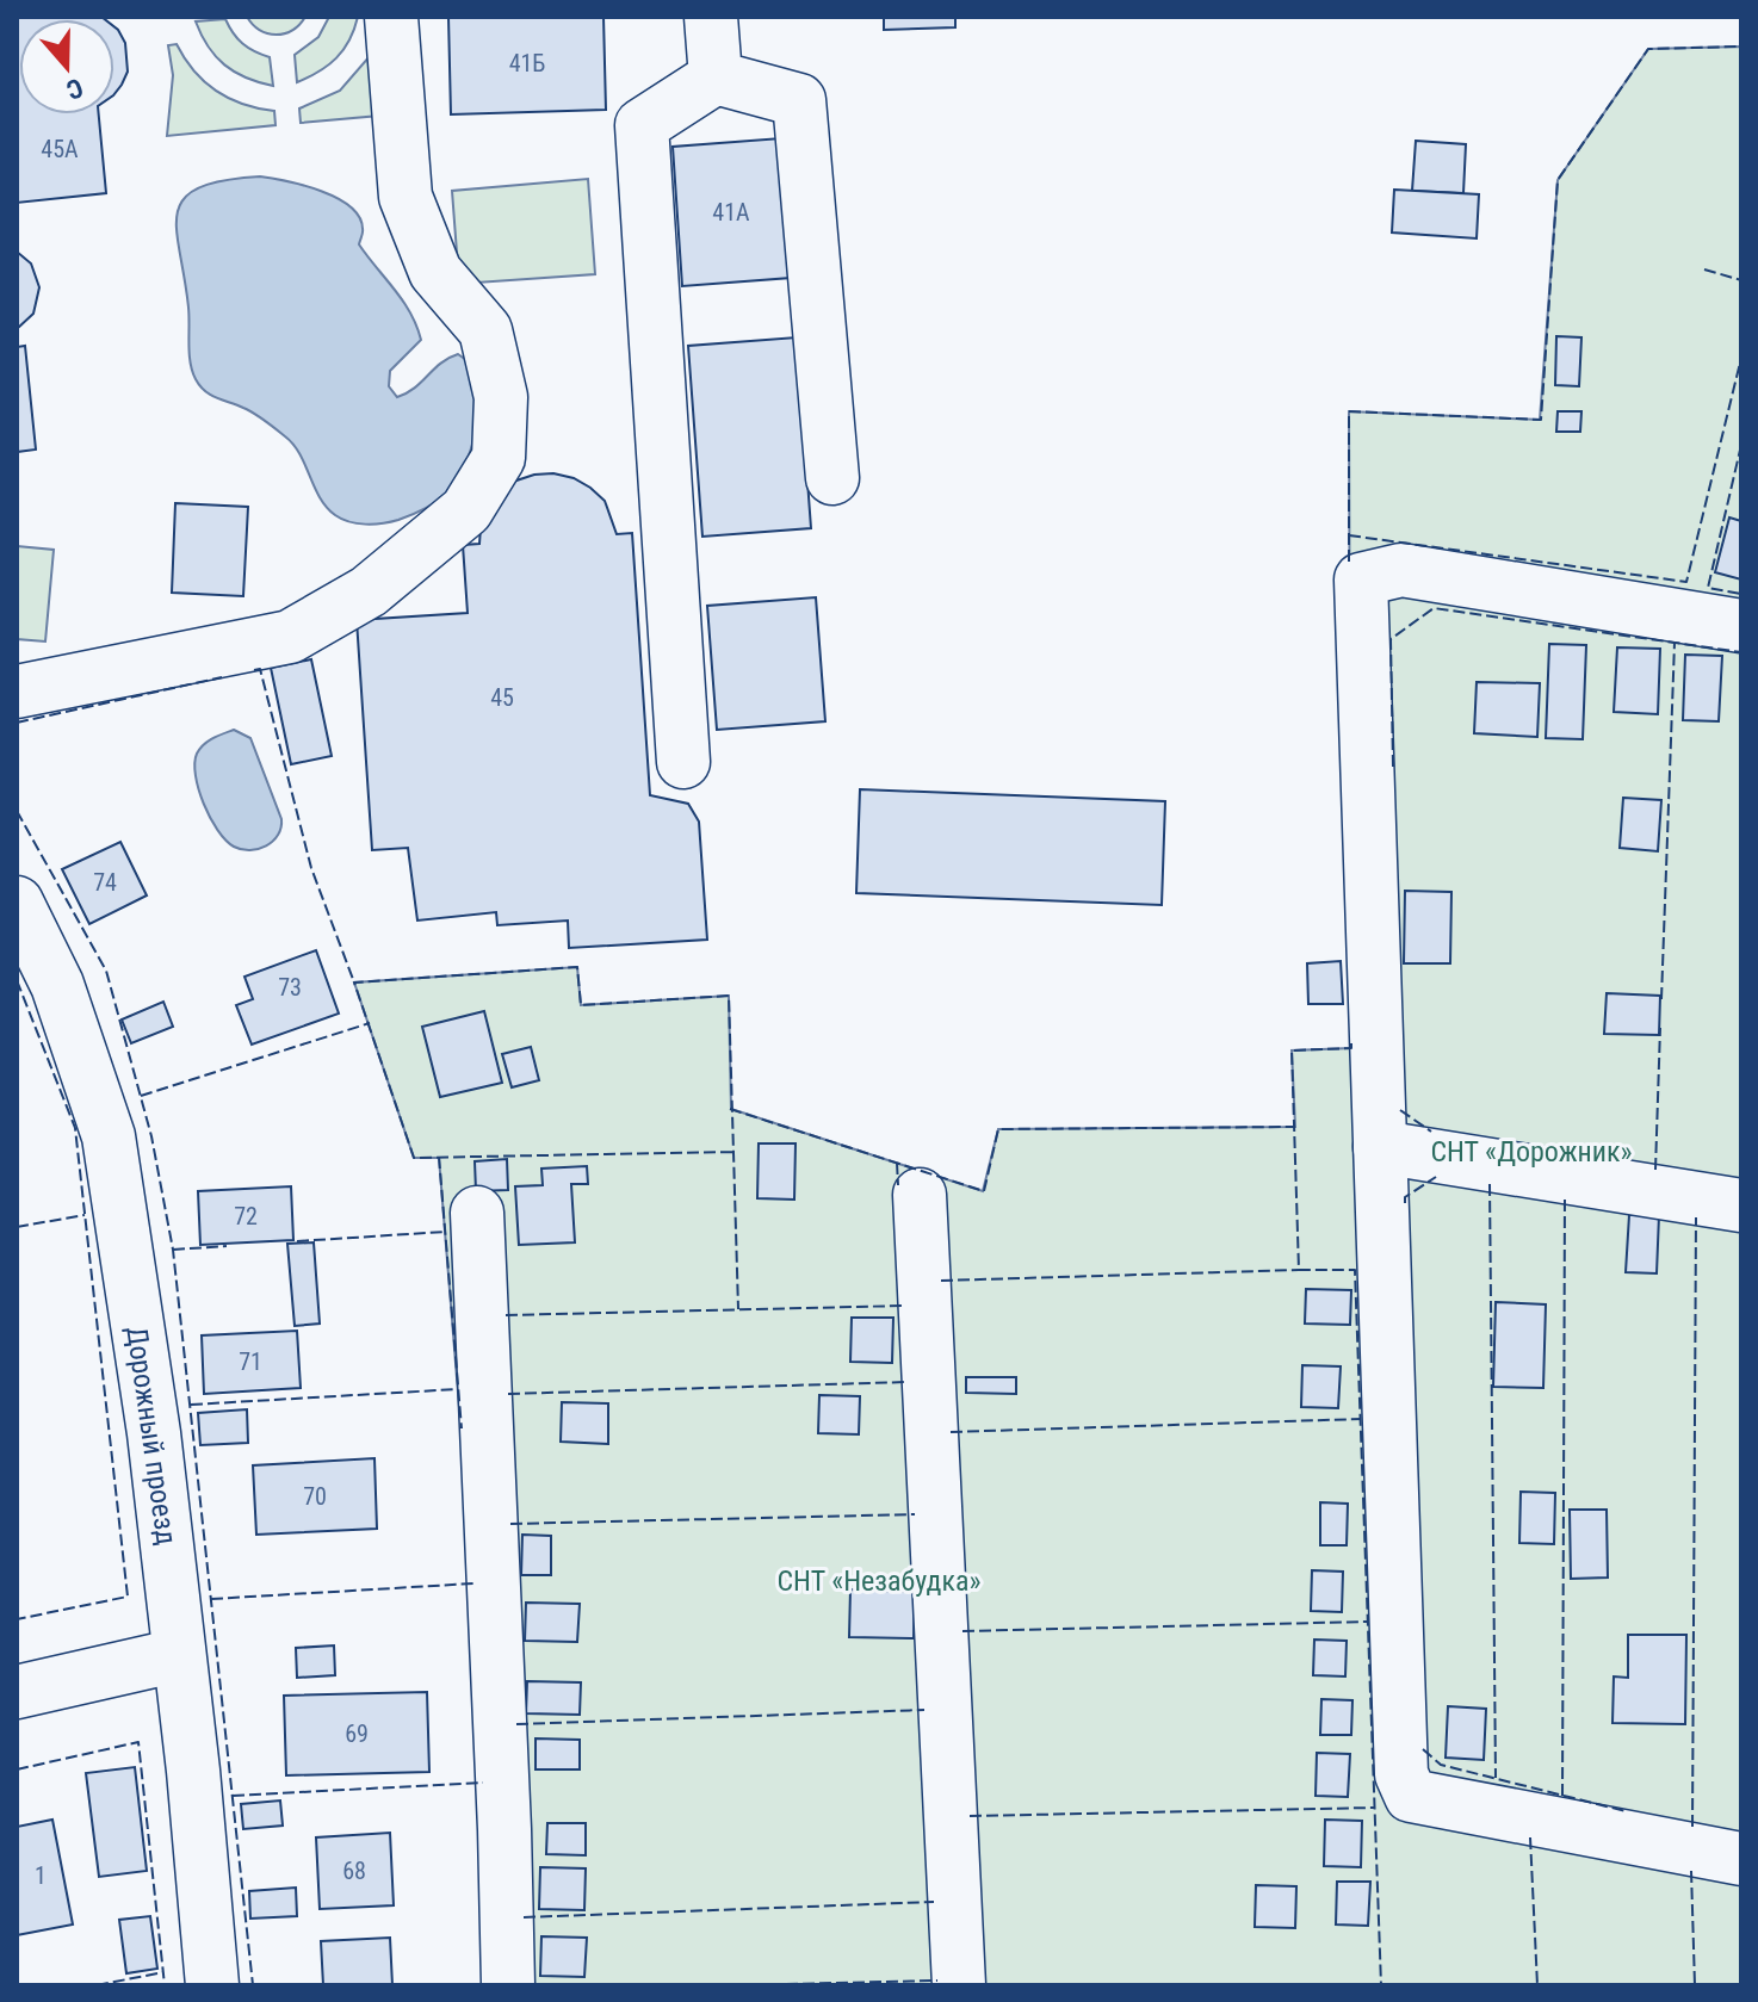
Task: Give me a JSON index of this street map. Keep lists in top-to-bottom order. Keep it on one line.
{"streets":{"street":["Дорожный проезд"]},"parks":["СНТ «Дорожник»","СНТ «Незабудка»"],"house_numbers":["41Б","45А","41А","45","74","73","72","71","70","69","68","1"],"north":"bottom"}
